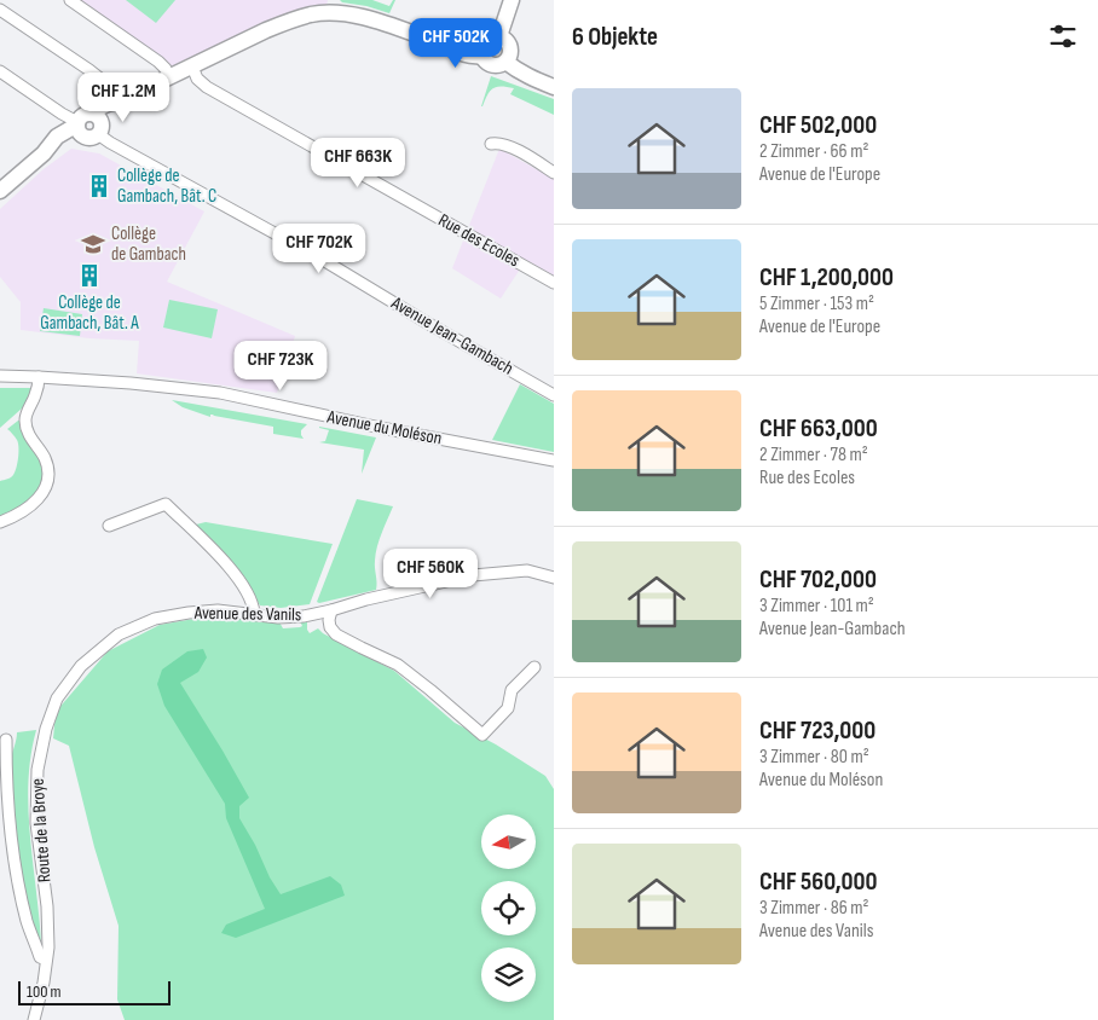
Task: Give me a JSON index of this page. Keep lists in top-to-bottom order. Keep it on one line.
{"streets":{"street":["Rue des Ecoles","Avenue Jean-Gambach","Avenue du Moléson","Avenue des Vanils","Route de la Broye"]},"crossings":[["Avenue des Vanils","Route de la Broye"]],"places":{"building":["Collège de Gambach, Bât. C","Collège de Gambach, Bât. A"],"school or university":["Collège de Gambach"]},"scale_bar":"100 m","north":"left","page":{"heading":"6 Objekte","price":["CHF 502K","CHF 1.2M","CHF 663K","CHF 702K","CHF 723K","CHF 560K"],"list":[{"name":"CHF 502,000","note":"2 Zimmer · 66 m² · Avenue de l'Europe"},{"name":"CHF 1,200,000","note":"5 Zimmer · 153 m² · Avenue de l'Europe"},{"name":"CHF 663,000","note":"2 Zimmer · 78 m² · Rue des Ecoles"},{"name":"CHF 702,000","note":"3 Zimmer · 101 m² · Avenue Jean-Gambach"},{"name":"CHF 723,000","note":"3 Zimmer · 80 m² · Avenue du Moléson"},{"name":"CHF 560,000","note":"3 Zimmer · 86 m² · Avenue des Vanils"}],"scale":"100 m"}}
